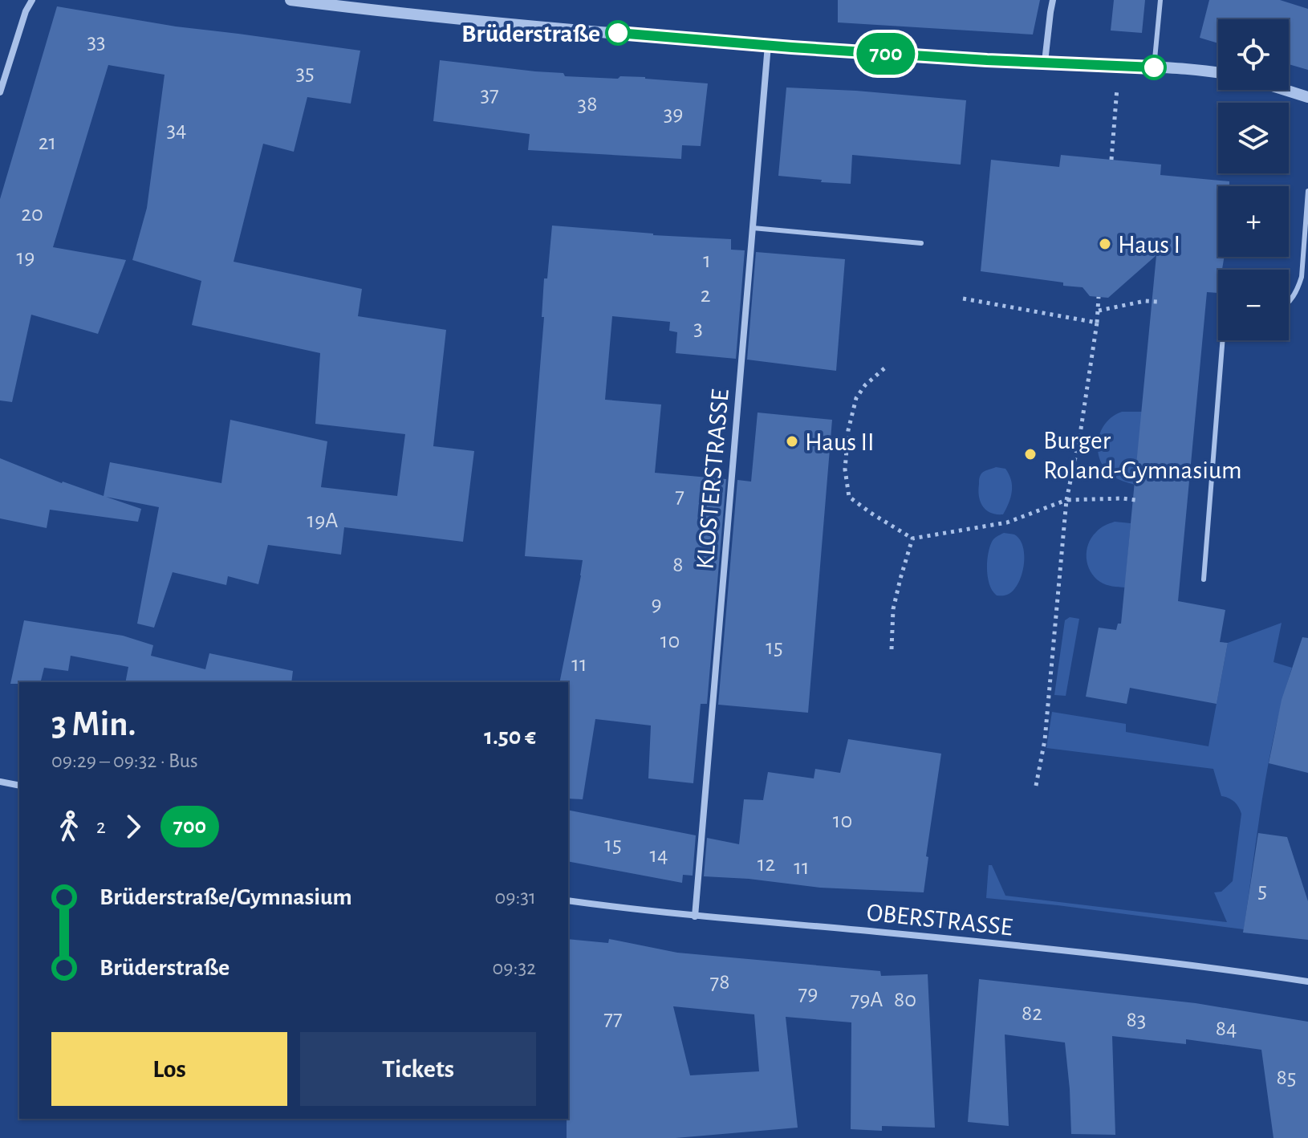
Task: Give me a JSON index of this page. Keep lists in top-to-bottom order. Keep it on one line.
{"streets":{"street":["KLOSTERSTRASSE","OBERSTRASSE"]},"crossings":[["KLOSTERSTRASSE","OBERSTRASSE"]],"places":["Brüderstraße","Haus I","Haus II","Burger Roland-Gymnasium"],"lines":["bus line 700"],"house_numbers":["33","35","37","38","39","34","21","20","19","1","2","3","7","19A","8","9","10","15","11","10","15","14","12","11","5","78","79","79A","80","82","77","83","84","85"],"page":{"on_map":"700","map_buttons":["+","−"],"heading":["3 Min.","09:29 – 09:32 · Bus","1.50 €"],"legs":["2","700"],"list":[{"name":"Brüderstraße/Gymnasium","value":"09:31"},{"name":"Brüderstraße","value":"09:32"}],"buttons":["Los","Tickets"]}}
